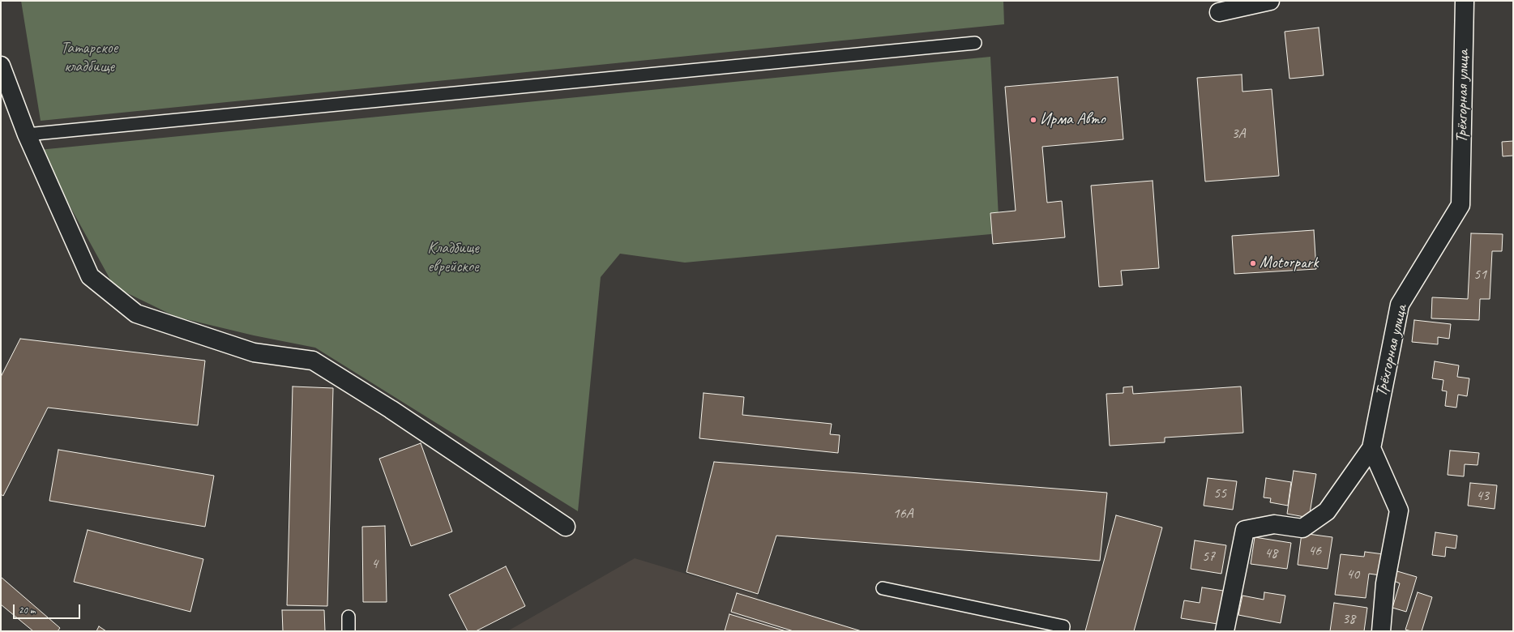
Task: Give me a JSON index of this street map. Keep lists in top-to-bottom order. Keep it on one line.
{"streets":{"street":["Трёхгорная улица"]},"parks":["Татарское кладбище","Кладбище еврейское"],"places":["Ирма Авто","Motorpark"],"house_numbers":["3А","51","55","43","16А","46","48","57","4","40","38"],"scale_bar":"20 m"}
